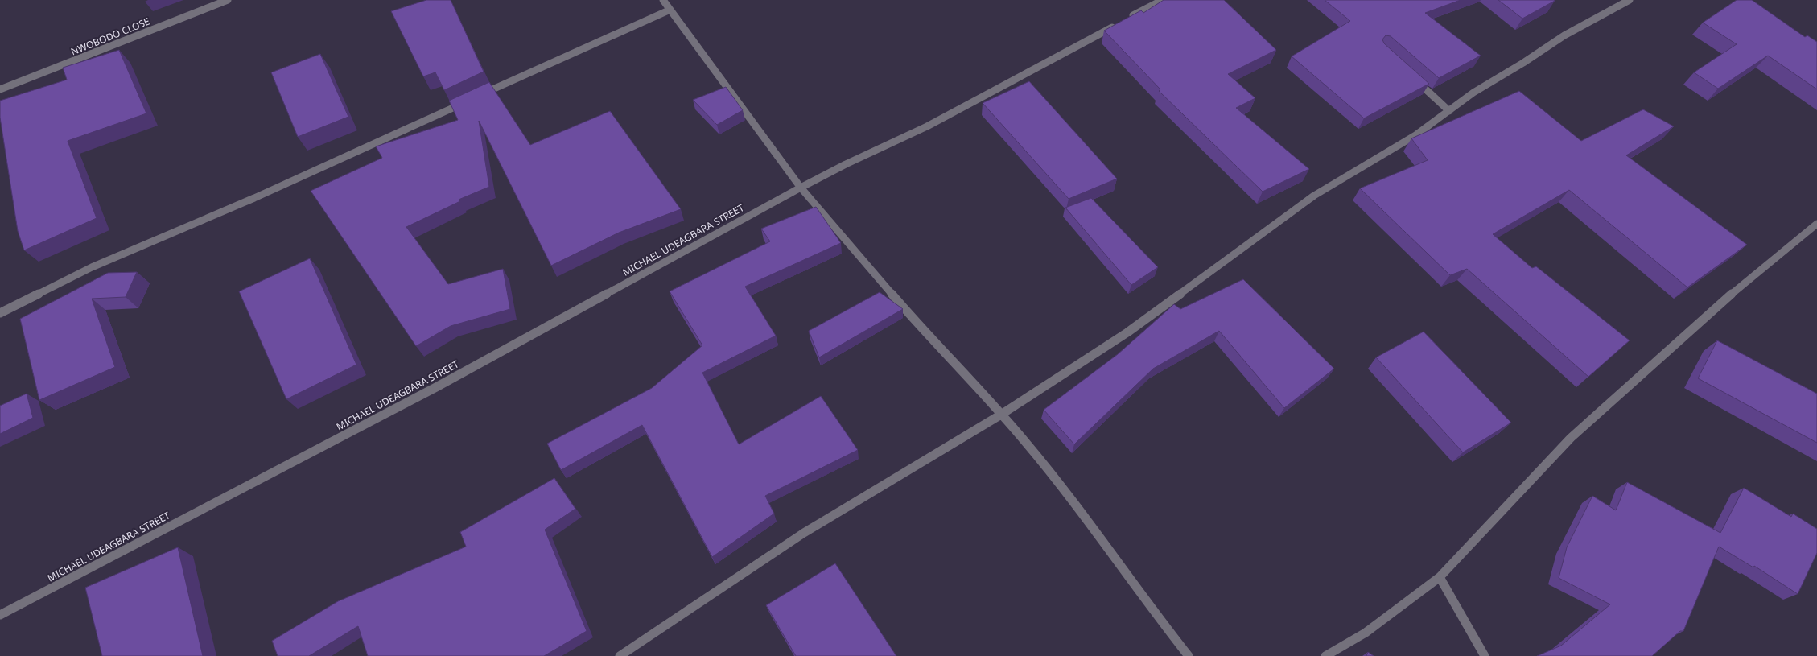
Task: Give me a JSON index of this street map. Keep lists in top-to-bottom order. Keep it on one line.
{"streets":{"street":["NWOBODO CLOSE","MICHAEL UDEAGBARA STREET"]}}
